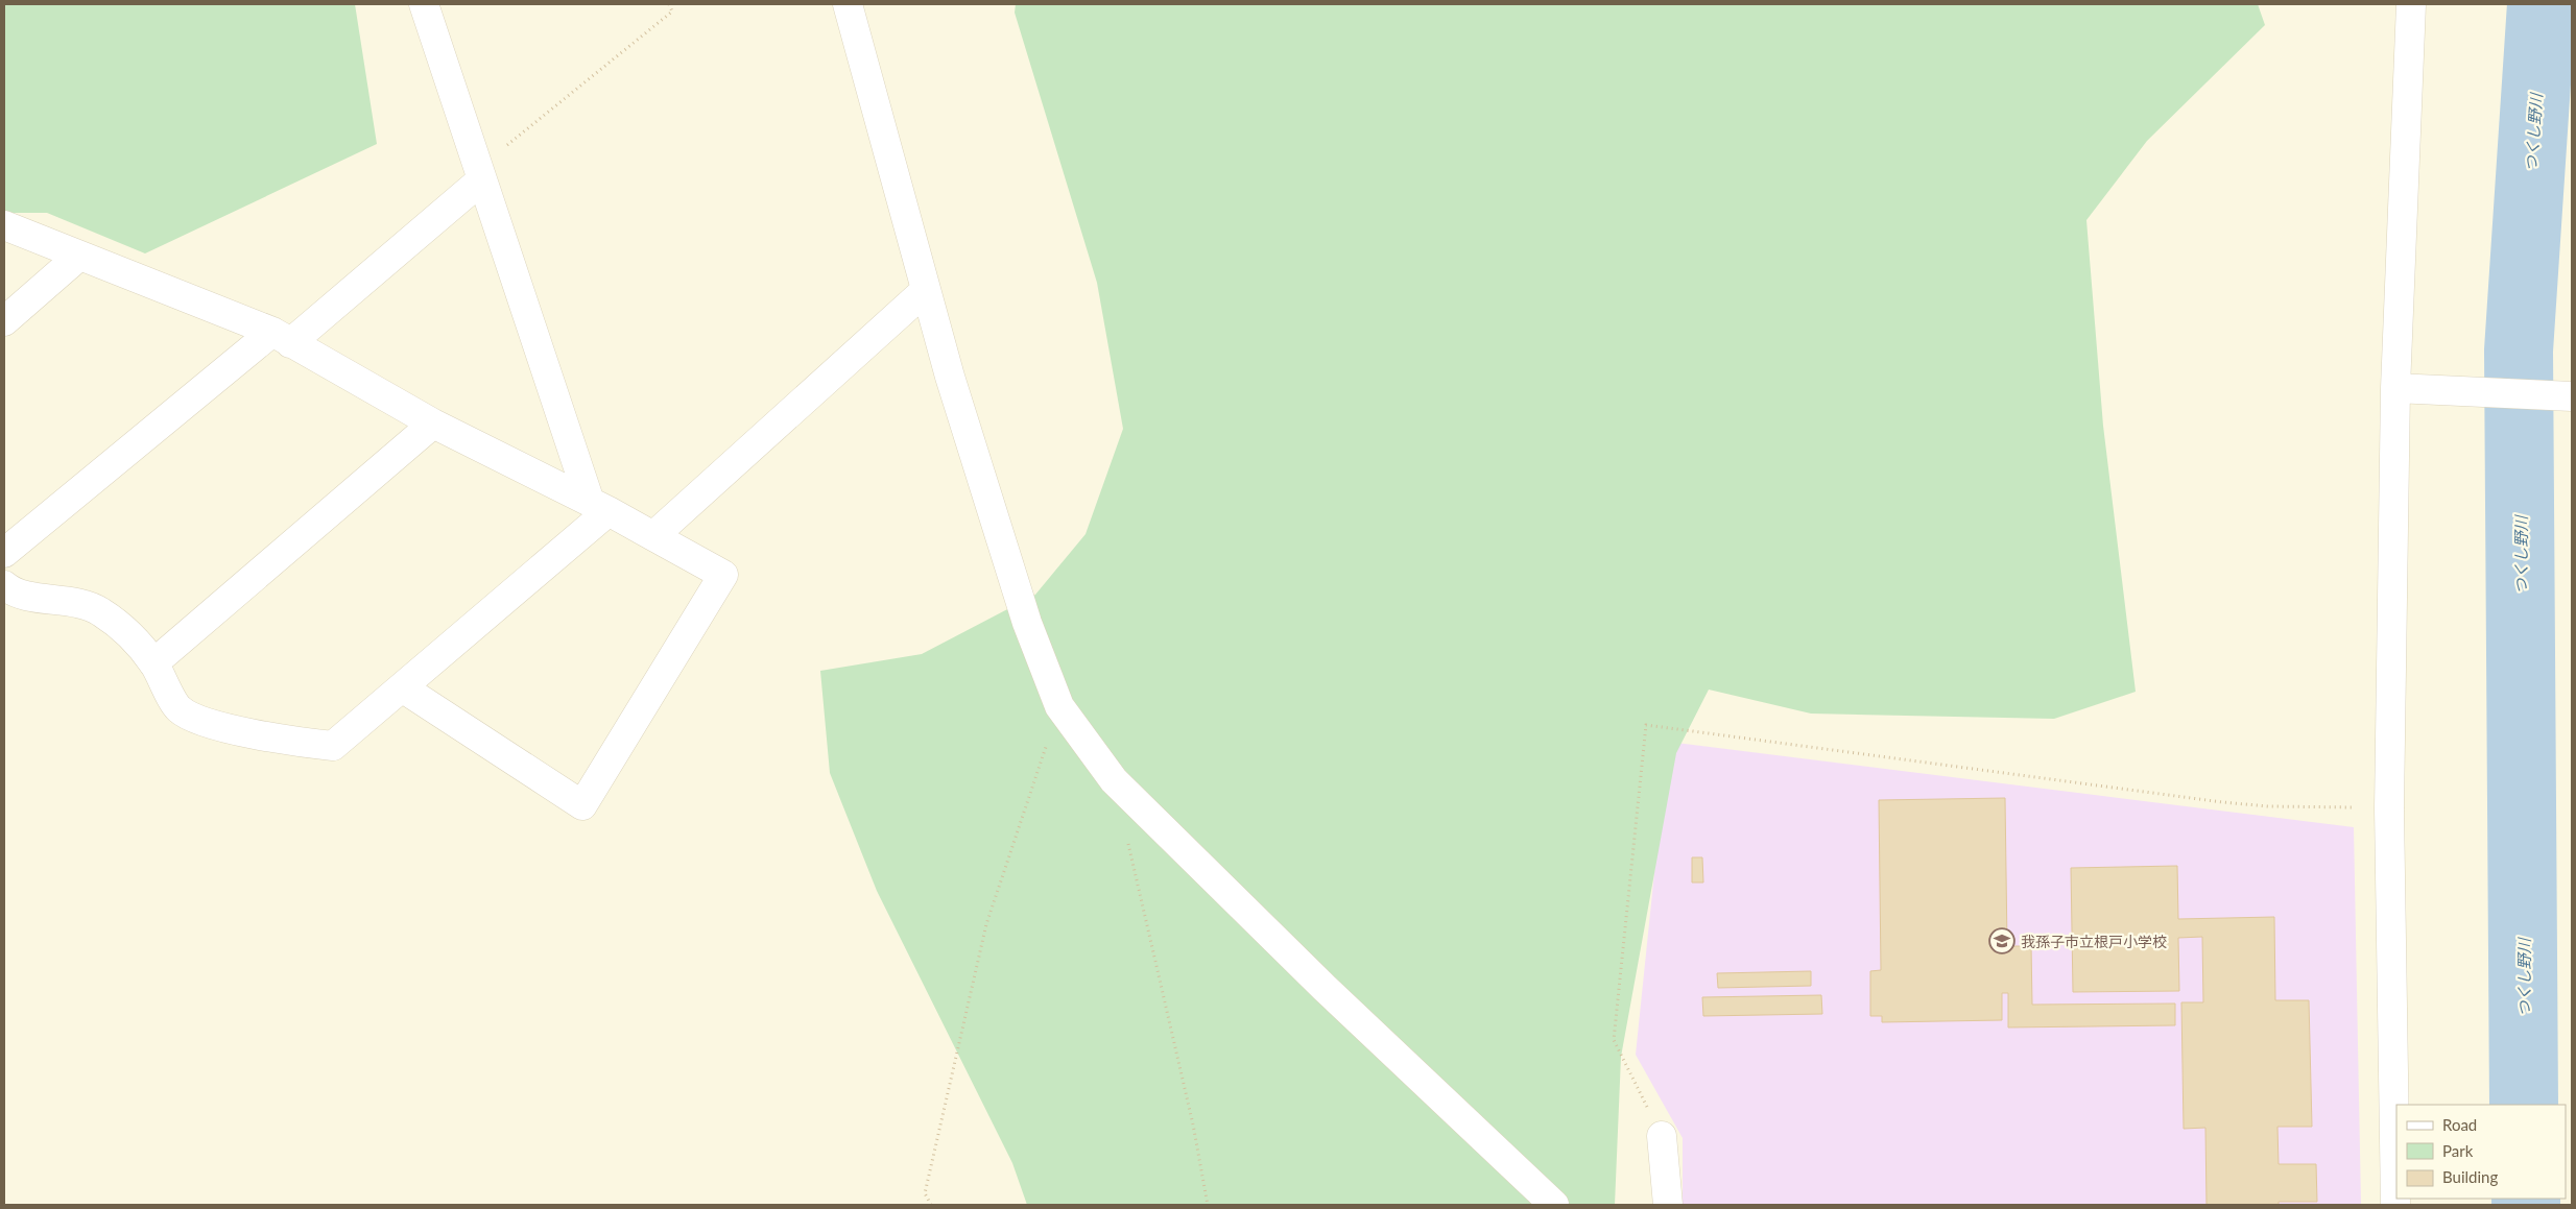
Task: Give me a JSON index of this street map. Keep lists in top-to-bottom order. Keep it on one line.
{"water":["つくし野川"],"places":{"school or university":["我孫子市立根戸小学校"]},"legend":["Road","Park","Building"]}
